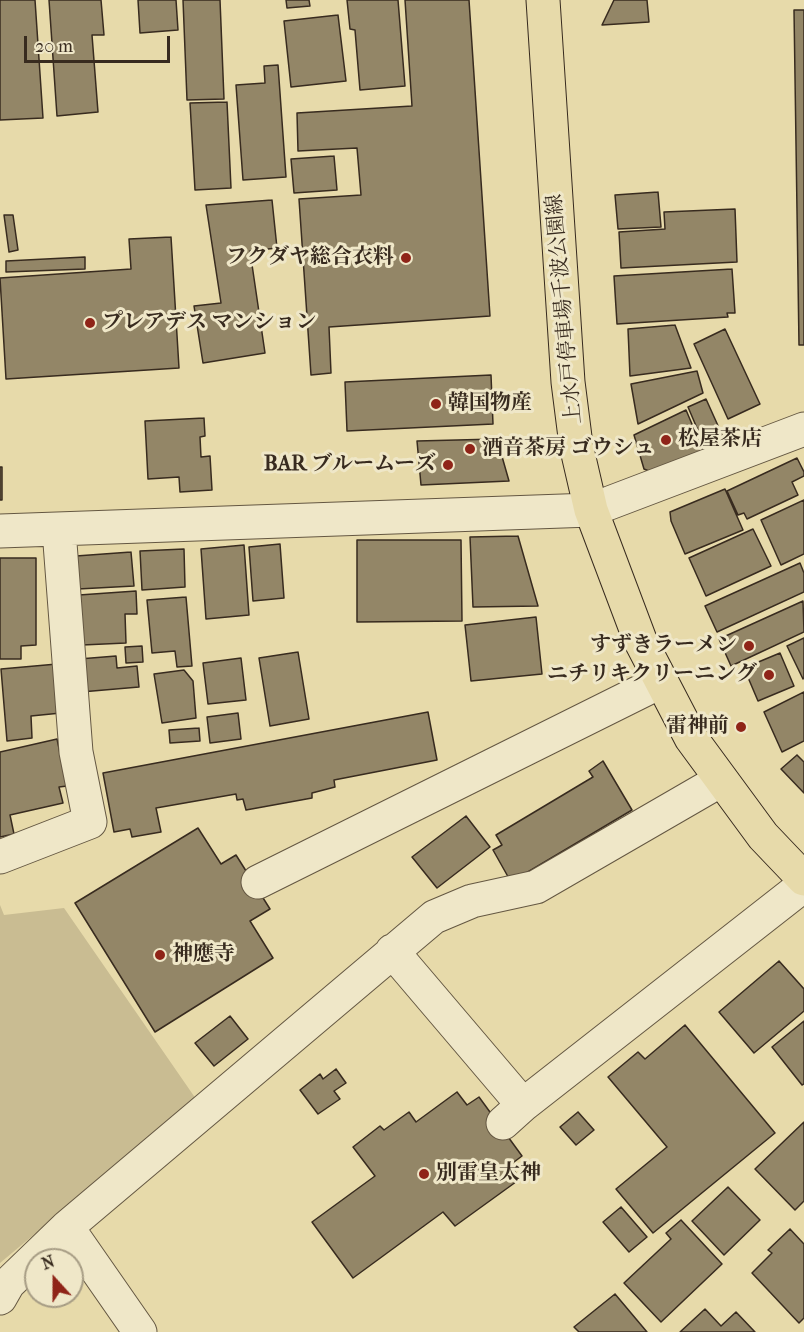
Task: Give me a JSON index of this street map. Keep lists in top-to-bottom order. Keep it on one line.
{"streets":{"main road":["上水戸停車場千波公園線"]},"places":["フクダヤ総合衣料","プレアデス マンション","韓国物産","松屋茶店","酒音茶房 ゴウシュ","BAR ブルームーズ","すずきラーメン","ニチリキクリーニング","雷神前","神應寺","別雷皇太神"],"scale_bar":"20 m","north":"top"}
